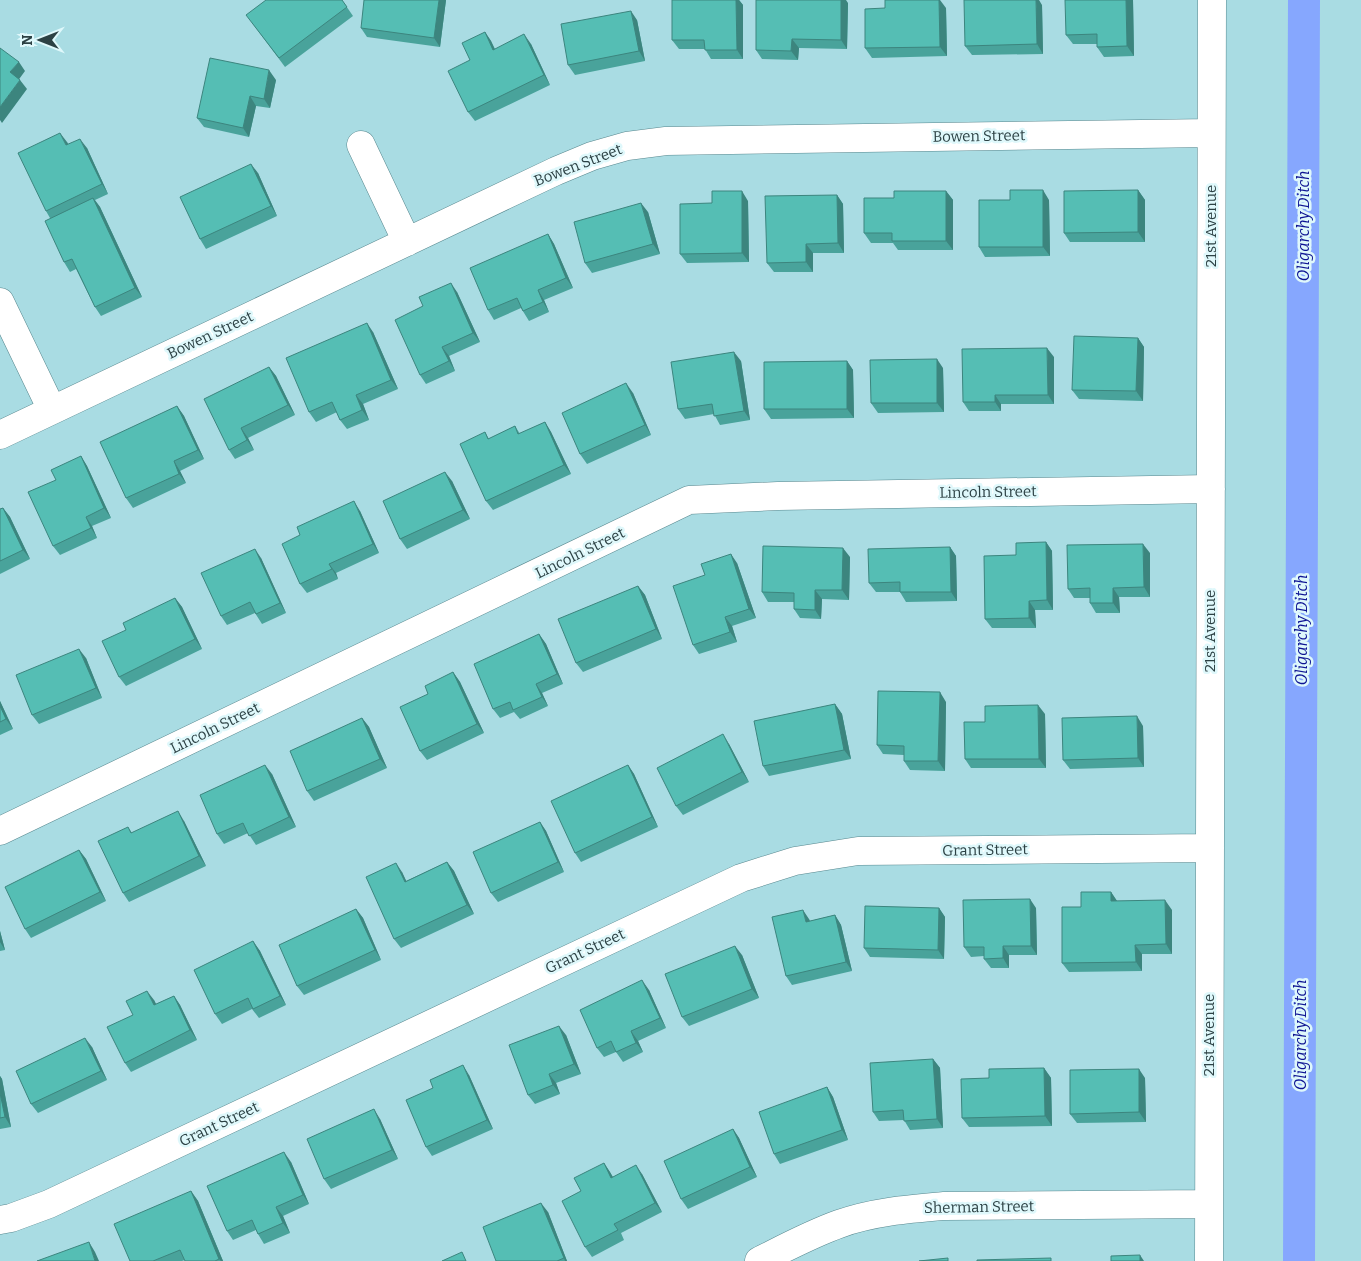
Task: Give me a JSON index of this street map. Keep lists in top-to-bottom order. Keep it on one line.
{"streets":{"street":["Bowen Street","21st Avenue","Lincoln Street","Grant Street","Sherman Street"]},"crossings":[["Bowen Street","21st Avenue"],["21st Avenue","Lincoln Street"],["21st Avenue","Grant Street"],["21st Avenue","Sherman Street"]],"water":["Oligarchy Ditch"],"north":"left"}
